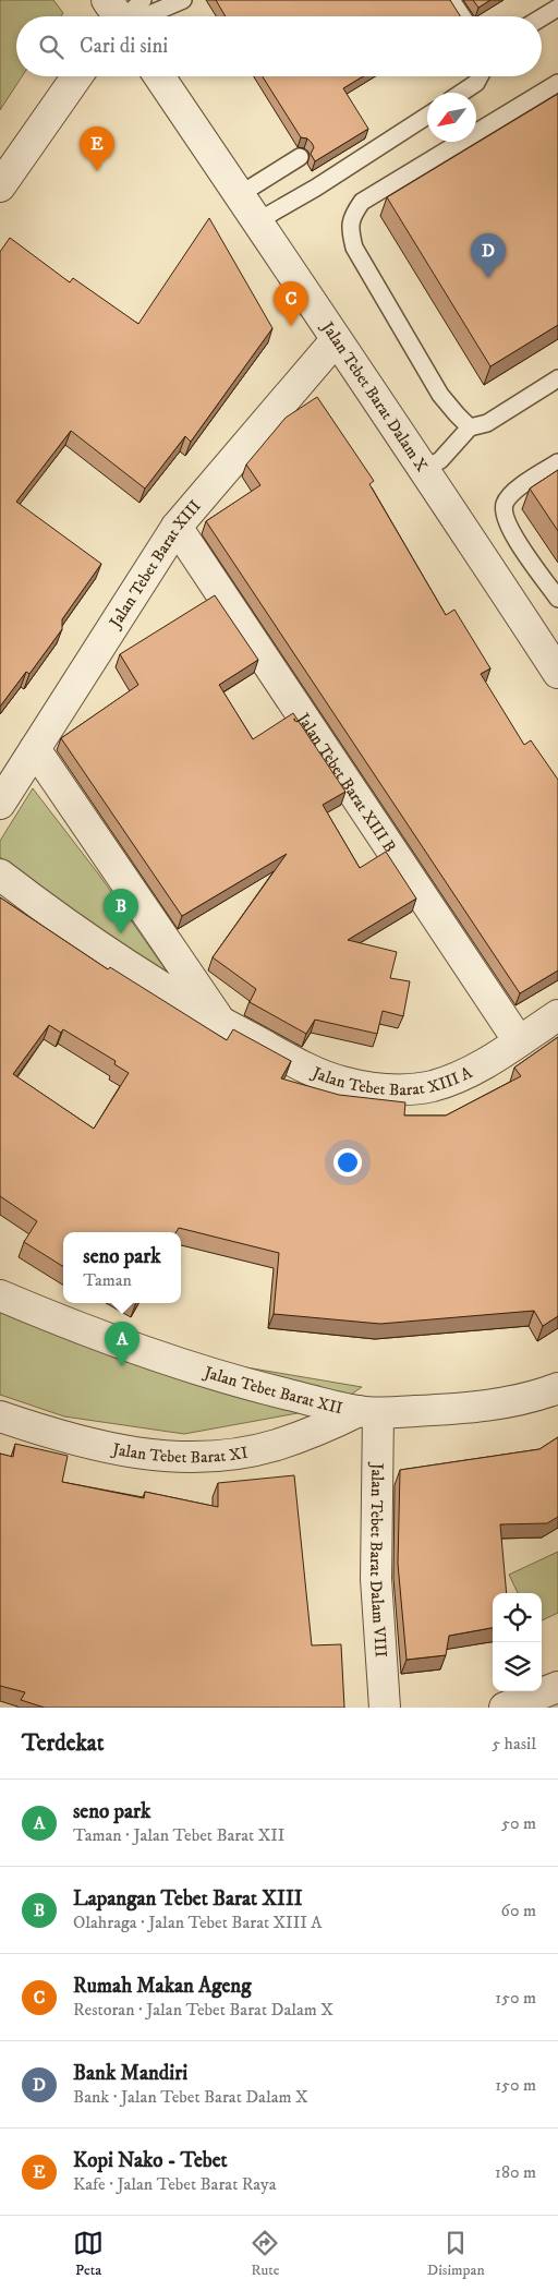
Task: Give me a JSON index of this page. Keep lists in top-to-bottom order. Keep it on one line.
{"streets":{"street":["Jalan Tebet Barat Dalam X","Jalan Tebet Barat XIII","Jalan Tebet Barat XIII B","Jalan Tebet Barat XIII A","Jalan Tebet Barat XII","Jalan Tebet Barat XI","Jalan Tebet Barat Dalam VIII"]},"crossings":[["Jalan Tebet Barat Dalam X","Jalan Tebet Barat XIII"],["Jalan Tebet Barat XIII","Jalan Tebet Barat XIII B"],["Jalan Tebet Barat XIII","Jalan Tebet Barat XIII A"],["Jalan Tebet Barat XIII B","Jalan Tebet Barat XIII A"],["Jalan Tebet Barat XII","Jalan Tebet Barat XI"],["Jalan Tebet Barat XII","Jalan Tebet Barat Dalam VIII"],["Jalan Tebet Barat XI","Jalan Tebet Barat Dalam VIII"]],"north":"bottom left","page":{"search":"Cari di sini","pins":["E","D","C","B","A"],"popup":["seno park","Taman"],"heading":["Terdekat","5 hasil"],"list":[{"mark":"A","name":"seno park","note":"Taman · Jalan Tebet Barat XII","value":"50 m"},{"mark":"B","name":"Lapangan Tebet Barat XIII","note":"Olahraga · Jalan Tebet Barat XIII A","value":"60 m"},{"mark":"C","name":"Rumah Makan Ageng","note":"Restoran · Jalan Tebet Barat Dalam X","value":"150 m"},{"mark":"D","name":"Bank Mandiri","note":"Bank · Jalan Tebet Barat Dalam X","value":"150 m"},{"mark":"E","name":"Kopi Nako - Tebet","note":"Kafe · Jalan Tebet Barat Raya","value":"180 m"}],"nav":["Peta","Rute","Disimpan"]}}
